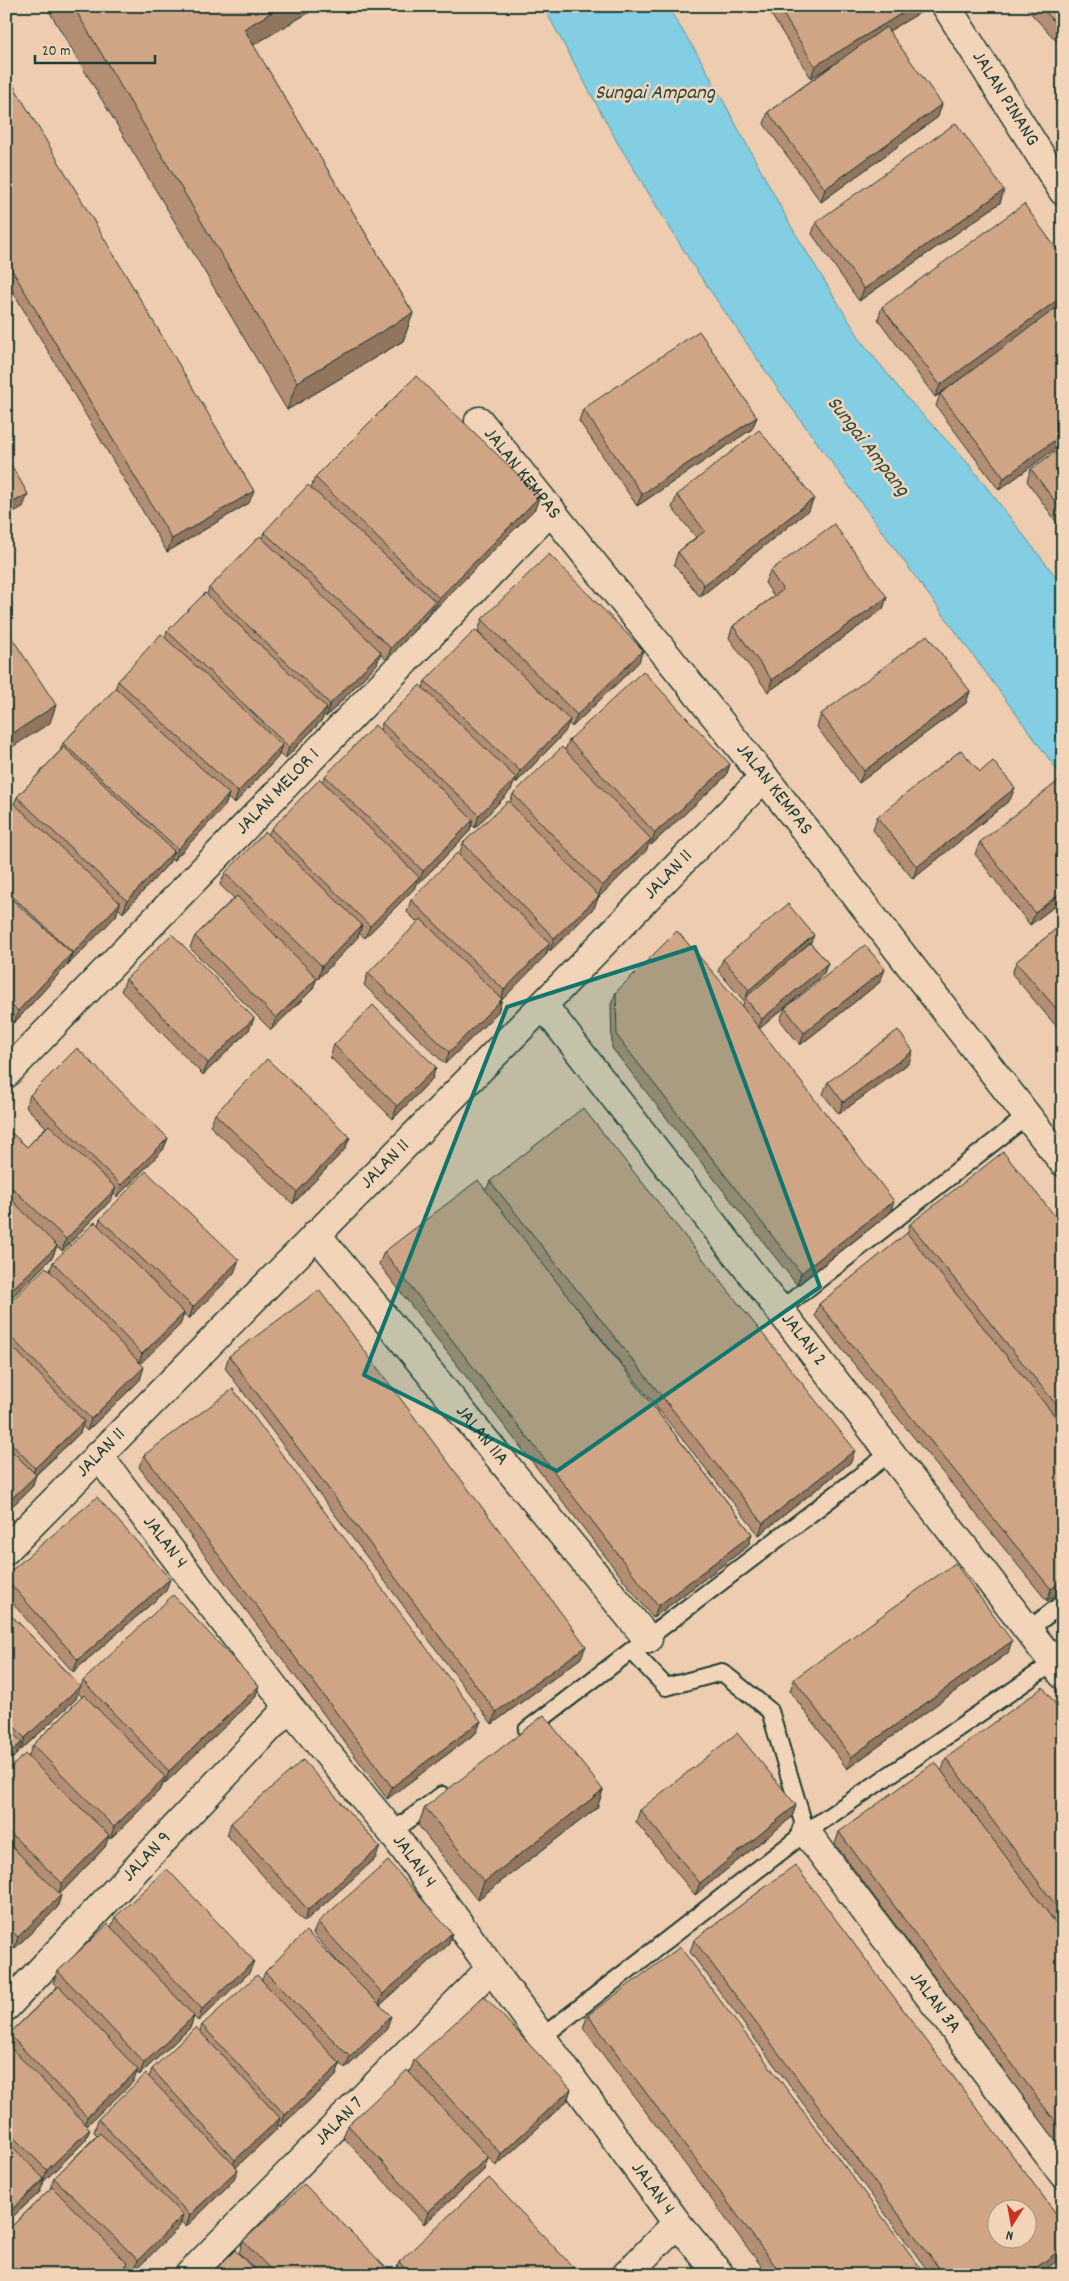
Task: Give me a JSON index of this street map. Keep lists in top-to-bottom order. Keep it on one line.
{"streets":{"street":["JALAN PINANG","JALAN KEMPAS","JALAN MELOR 1","JALAN 11","JALAN 2","JALAN 11A","JALAN 4","JALAN 9","JALAN 3A","JALAN 7"]},"crossings":[["JALAN KEMPAS","JALAN MELOR 1"],["JALAN KEMPAS","JALAN 11"],["JALAN 11","JALAN 2"],["JALAN 11","JALAN 11A"],["JALAN 11","JALAN 4"],["JALAN 4","JALAN 9"],["JALAN 4","JALAN 7"]],"water":["Sungai Ampang"],"scale_bar":"20 m","north":"bottom"}
